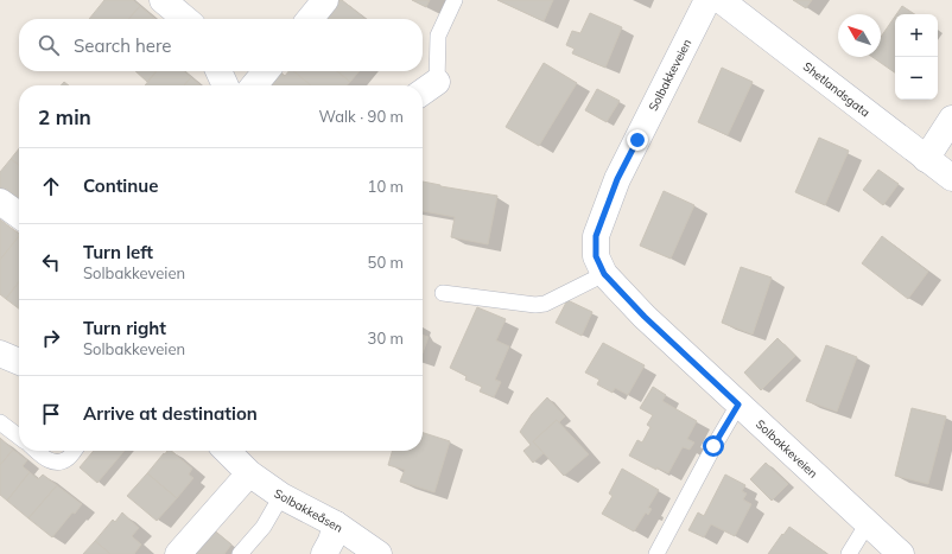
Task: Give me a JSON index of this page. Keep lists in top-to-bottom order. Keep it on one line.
{"streets":{"street":["Solbakkeveien","Shetlandsgata","Solbakkeåsen"]},"north":"top left","page":{"map_buttons":["+","−"],"search":"Search here","heading":["2 min","Walk · 90 m"],"list":[["Continue","10 m"],["Turn left","Solbakkeveien","50 m"],["Turn right","Solbakkeveien","30 m"],"Arrive at destination"]}}
